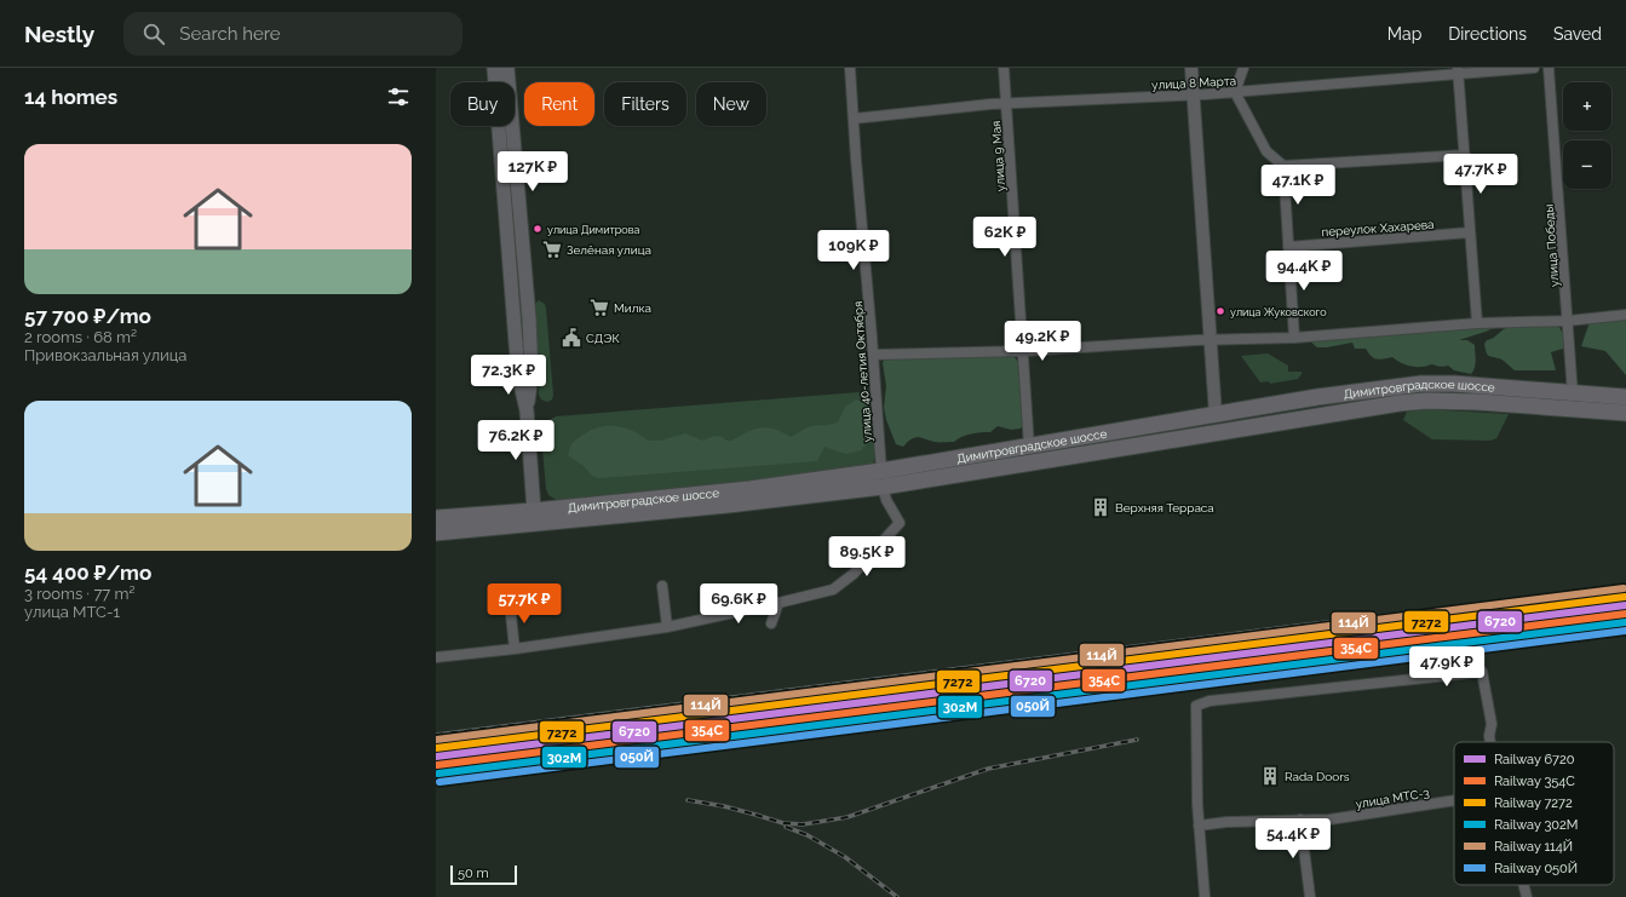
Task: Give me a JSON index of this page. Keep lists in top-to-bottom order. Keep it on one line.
{"streets":{"highway":["Димитровградское шоссе"],"street":["улица 8 Марта","улица 9 Мая","переулок Хахарева","улица Победы","улица 40-летия Октября","улица МТС-3"]},"crossings":[["улица 8 Марта","улица 9 Мая"],["улица 8 Марта","улица 40-летия Октября"],["улица 9 Мая","Димитровградское шоссе"],["улица Победы","Димитровградское шоссе"],["улица 40-летия Октября","Димитровградское шоссе"]],"places":{"other":["улица Димитрова","улица Жуковского"],"supermarket":["Зелёная улица","Милка"],"public building":["СДЭК"],"building":["Верхняя Терраса","Rada Doors"]},"lines":["rail line 114Й","rail line 7272","rail line 6720","rail line 354С","rail line 302М","rail line 050Й"],"legend":["Railway 6720","Railway 354С","Railway 7272","Railway 302М","Railway 114Й","Railway 050Й"],"scale_bar":"50 m","page":{"header":"Nestly","search":"Search here","nav":["Map","Directions","Saved"],"heading":"14 homes","map_buttons":["+","−"],"chip":["Buy","Rent","Filters","New"],"list":[{"name":"57 700 ₽/mo","note":"2 rooms · 68 m² · Привокзальная улица"},{"name":"54 400 ₽/mo","note":"3 rooms · 77 m² · улица МТС-1"}],"price":["127K ₽","47.7K ₽","47.1K ₽","62K ₽","109K ₽","94.4K ₽","49.2K ₽","72.3K ₽","76.2K ₽","89.5K ₽","57.7K ₽","69.6K ₽","47.9K ₽","54.4K ₽"],"scale":"50 m"}}
